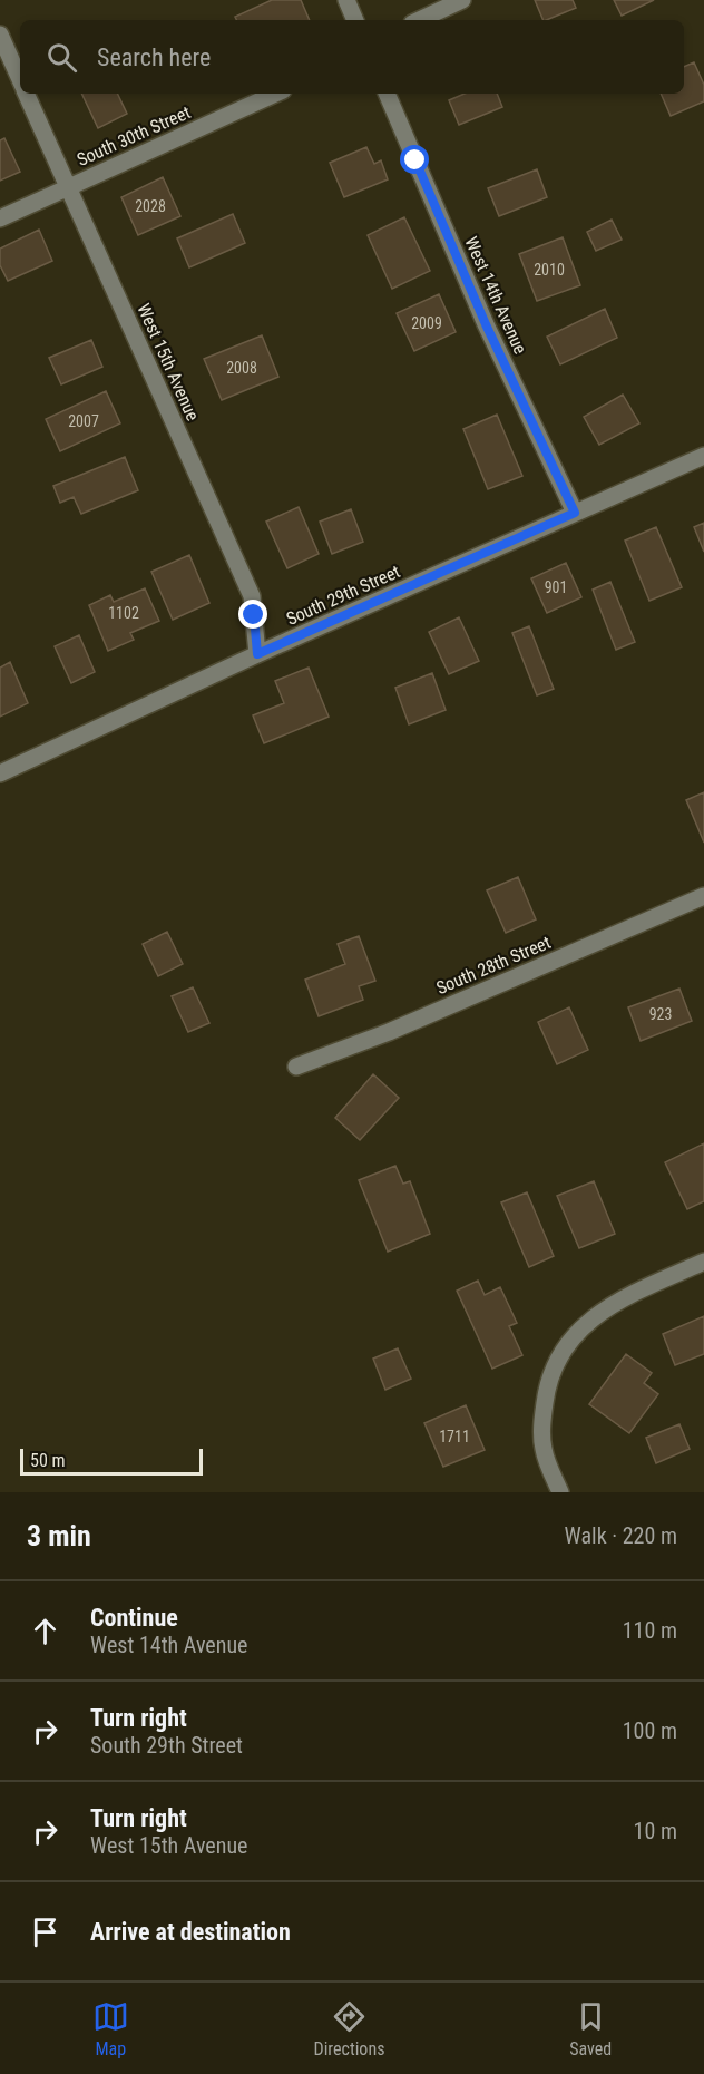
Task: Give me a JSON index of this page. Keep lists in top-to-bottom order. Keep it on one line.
{"streets":{"street":["South 30th Street","West 14th Avenue","West 15th Avenue","South 29th Street","South 28th Street"]},"crossings":[["South 30th Street","West 15th Avenue"],["West 14th Avenue","South 29th Street"],["West 15th Avenue","South 29th Street"]],"house_numbers":["2028","2010","2009","2008","2007","901","1102","923","1711"],"scale_bar":"50 m","page":{"search":"Search here","scale":"50 m","heading":["3 min","Walk · 220 m"],"list":[["Continue","West 14th Avenue","110 m"],["Turn right","South 29th Street","100 m"],["Turn right","West 15th Avenue","10 m"],"Arrive at destination"],"nav":["Map","Directions","Saved"]}}
